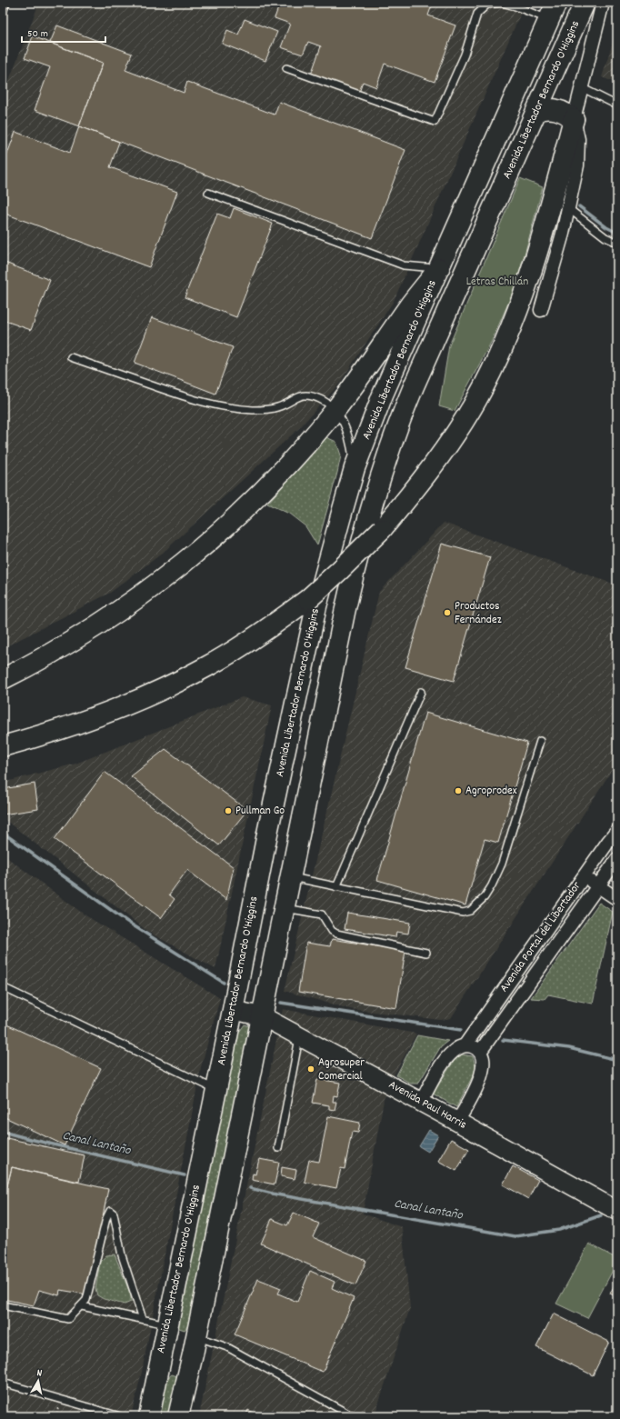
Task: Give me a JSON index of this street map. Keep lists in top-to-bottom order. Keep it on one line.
{"streets":{"main road":["Avenida Libertador Bernardo O'Higgins","Avenida Paul Harris"],"street":["Avenida Portal del Libertador"]},"crossings":[["Avenida Libertador Bernardo O'Higgins","Avenida Paul Harris"],["Avenida Portal del Libertador","Avenida Paul Harris"]],"water":["Canal Lantaño"],"parks":["Letras Chillán"],"places":["Productos Fernández","Agroprodex","Pullman Go","Agrosuper Comercial"],"scale_bar":"50 m","north":"top"}
